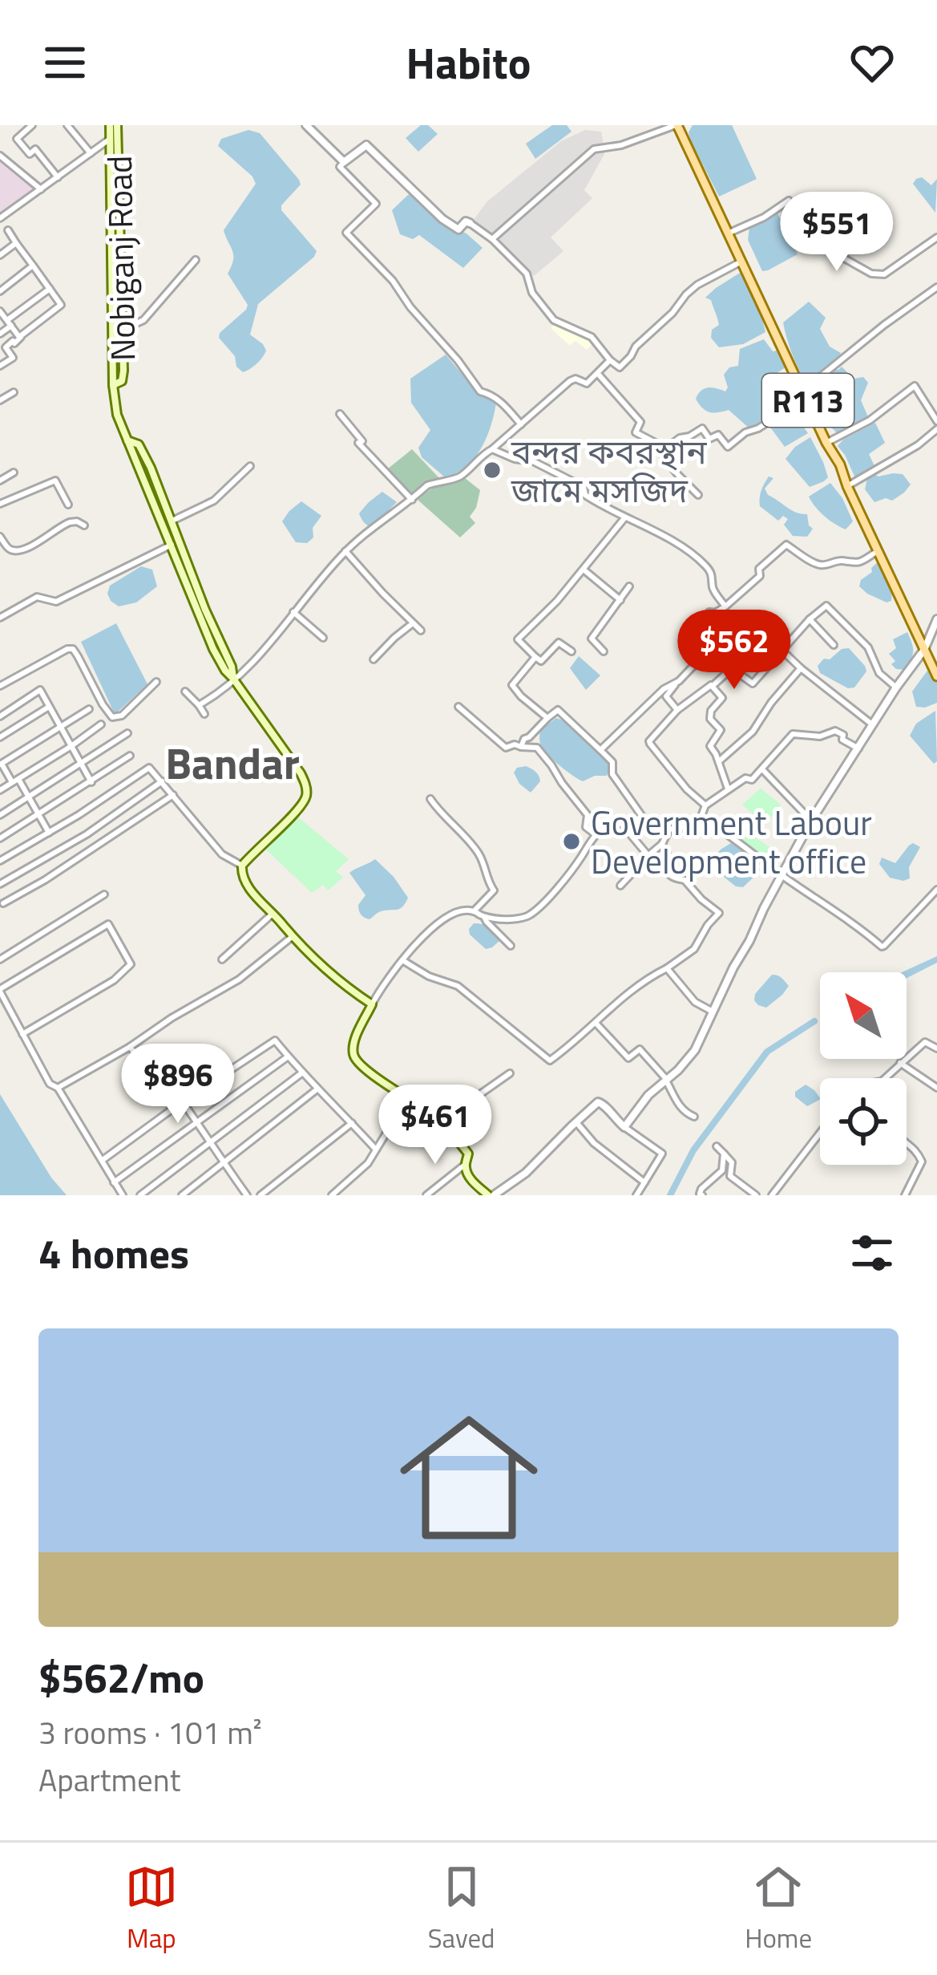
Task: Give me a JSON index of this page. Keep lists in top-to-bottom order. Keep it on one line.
{"streets":{"main road":["Nobiganj Road","R113"]},"districts":["Bandar"],"places":["বন্দর কবরস্থান জামে মসজিদ","Government Labour Development office"],"north":"top left","page":{"header":"Habito","price":["$551","$562","$896","$461"],"heading":"4 homes","list":[{"name":"$562/mo","note":"3 rooms · 101 m² · Apartment"}],"tabs":["Map","Saved","Home"]}}
